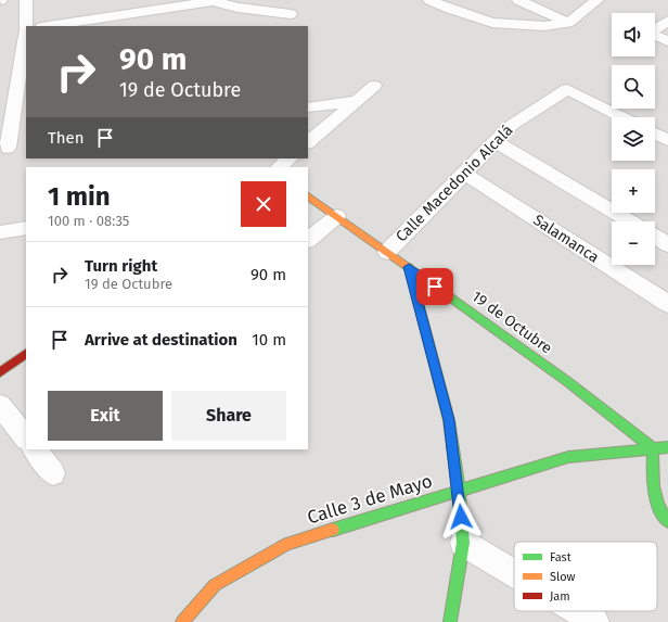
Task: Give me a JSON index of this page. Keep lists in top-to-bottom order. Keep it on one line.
{"streets":{"street":["Calle Macedonio Alcalá","Salamanca","19 de Octubre","Calle 3 de Mayo"]},"crossings":[["Calle Macedonio Alcalá","Salamanca"],["Calle Macedonio Alcalá","19 de Octubre"],["19 de Octubre","Calle 3 de Mayo"]],"legend":["Fast","Slow","Jam"],"page":{"map_buttons":["+","−"],"turn":["90 m","19 de Octubre"],"then":"Then","heading":["1 min","100 m · 08:35"],"list":[{"name":"Turn right","note":"19 de Octubre","value":"90 m"},{"name":"Arrive at destination","value":"10 m"}],"buttons":["Exit","Share"]}}
